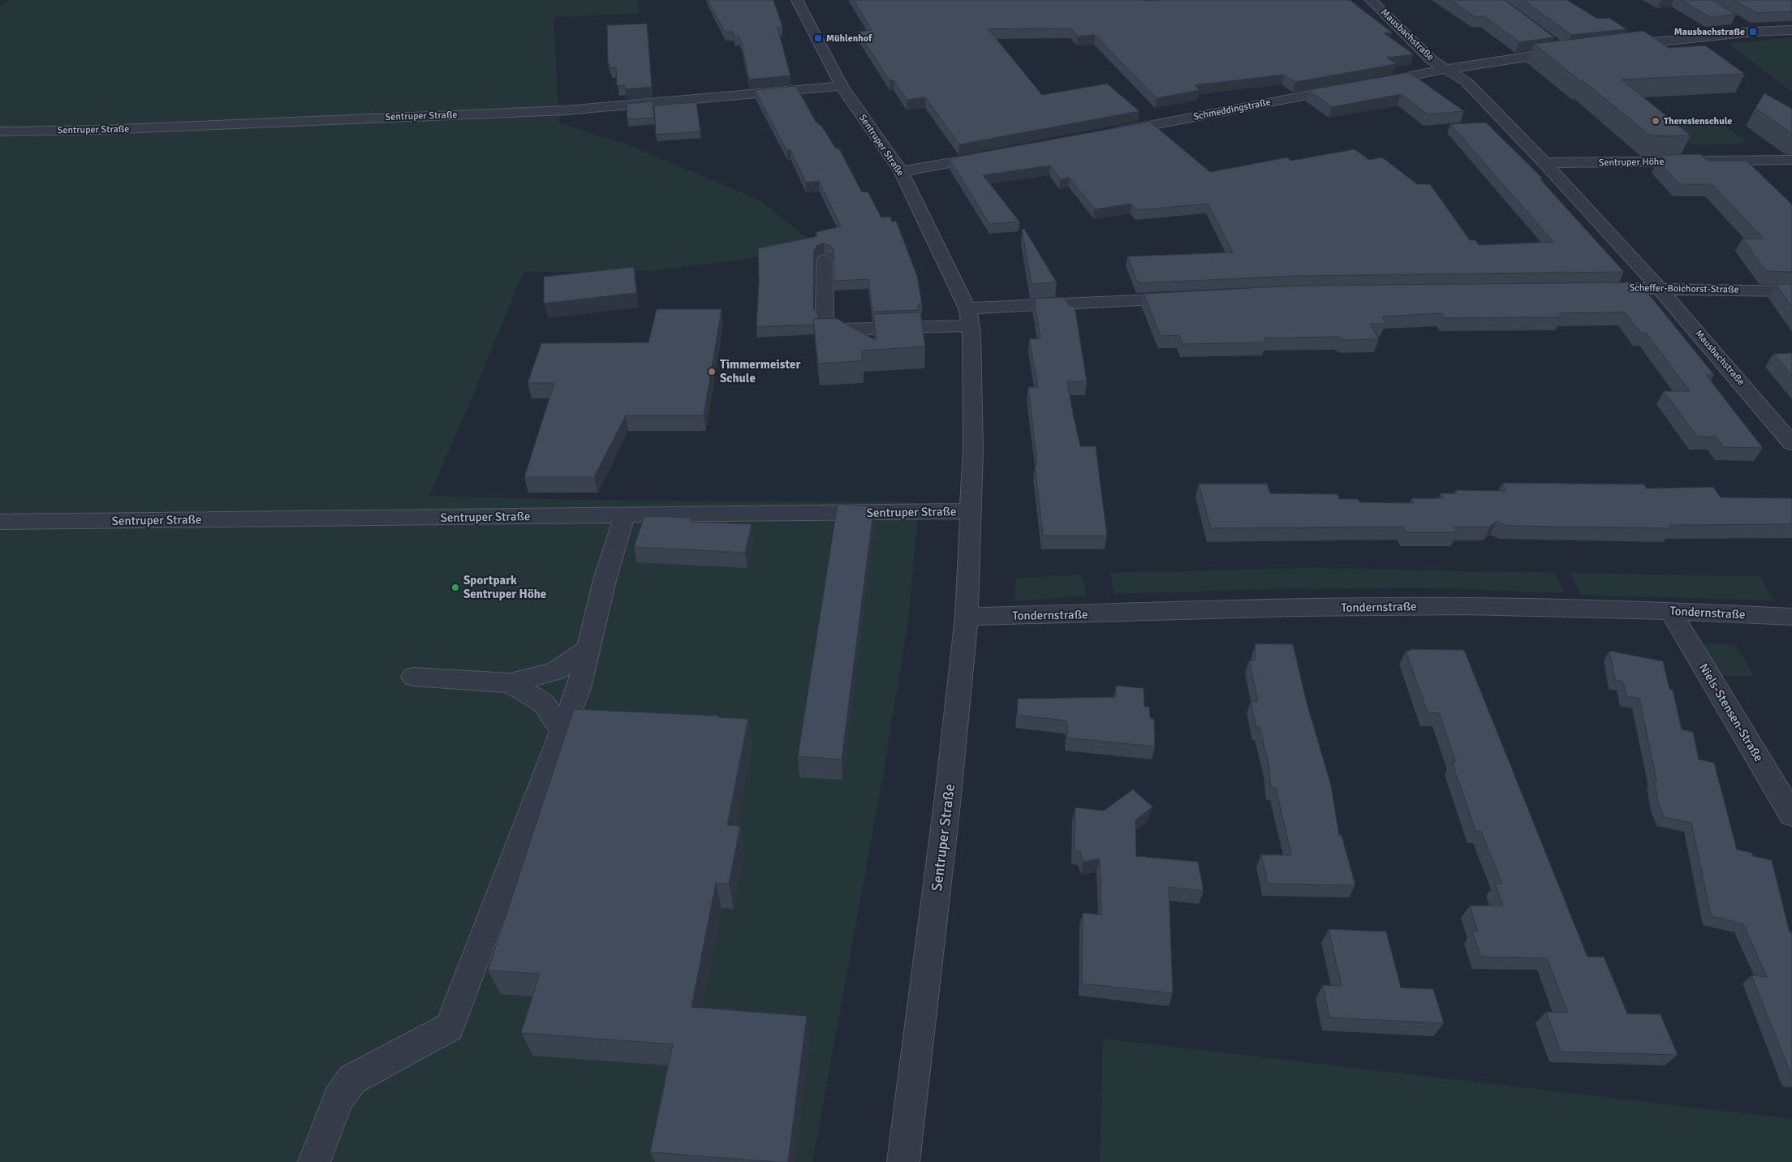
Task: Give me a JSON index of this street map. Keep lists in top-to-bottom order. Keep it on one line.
{"streets":{"street":["Mausbachstraße","Schmeddingstraße","Sentruper Straße","Sentruper Höhe","Scheffer-Boichorst-Straße","Tondernstraße","Niels-Stensen-Straße"]},"crossings":[["Mausbachstraße","Sentruper Höhe"],["Mausbachstraße","Scheffer-Boichorst-Straße"],["Sentruper Straße","Tondernstraße"],["Tondernstraße","Niels-Stensen-Straße"]],"places":{"transit":["Mausbachstraße","Mühlenhof"],"other":["Theresienschule","Timmermeister Schule","Sportpark Sentruper Höhe"]}}
